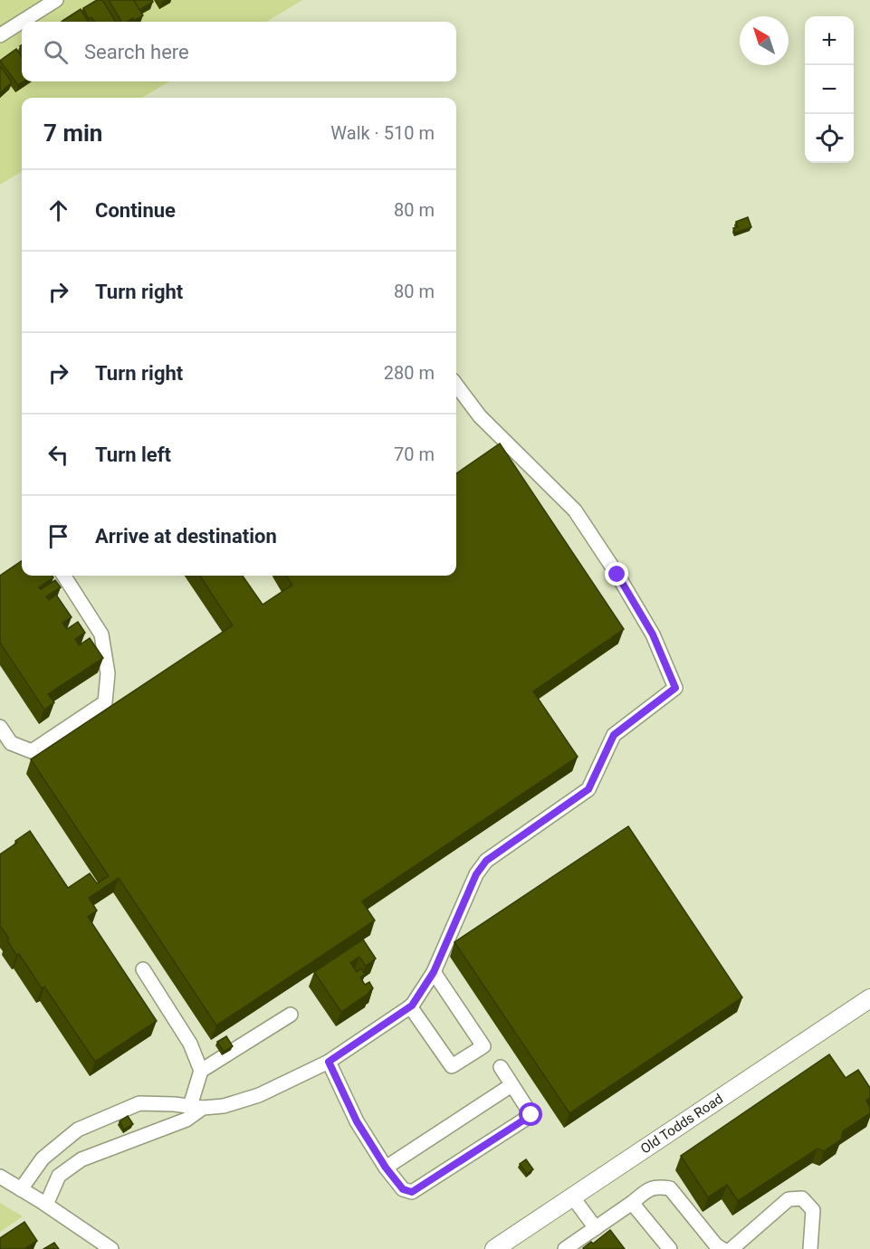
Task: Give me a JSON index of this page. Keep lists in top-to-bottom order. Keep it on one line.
{"streets":{"main road":["Old Todds Road"]},"north":"top left","page":{"map_buttons":["+","−"],"search":"Search here","heading":["7 min","Walk · 510 m"],"list":[["Continue","80 m"],["Turn right","80 m"],["Turn right","280 m"],["Turn left","70 m"],"Arrive at destination"]}}
